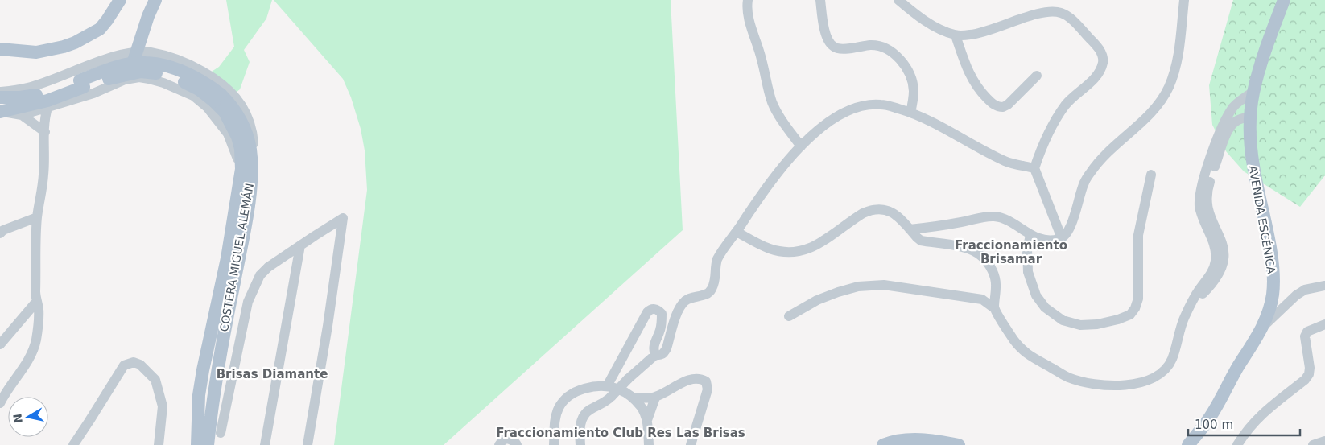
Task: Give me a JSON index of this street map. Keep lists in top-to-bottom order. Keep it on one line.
{"streets":{"main road":["AVENIDA ESCÉNICA","COSTERA MIGUEL ALEMÁN"]},"districts":["Fraccionamiento Brisamar","Brisas Diamante","Fraccionamiento Club Res Las Brisas"],"scale_bar":"100 m","north":"left"}
